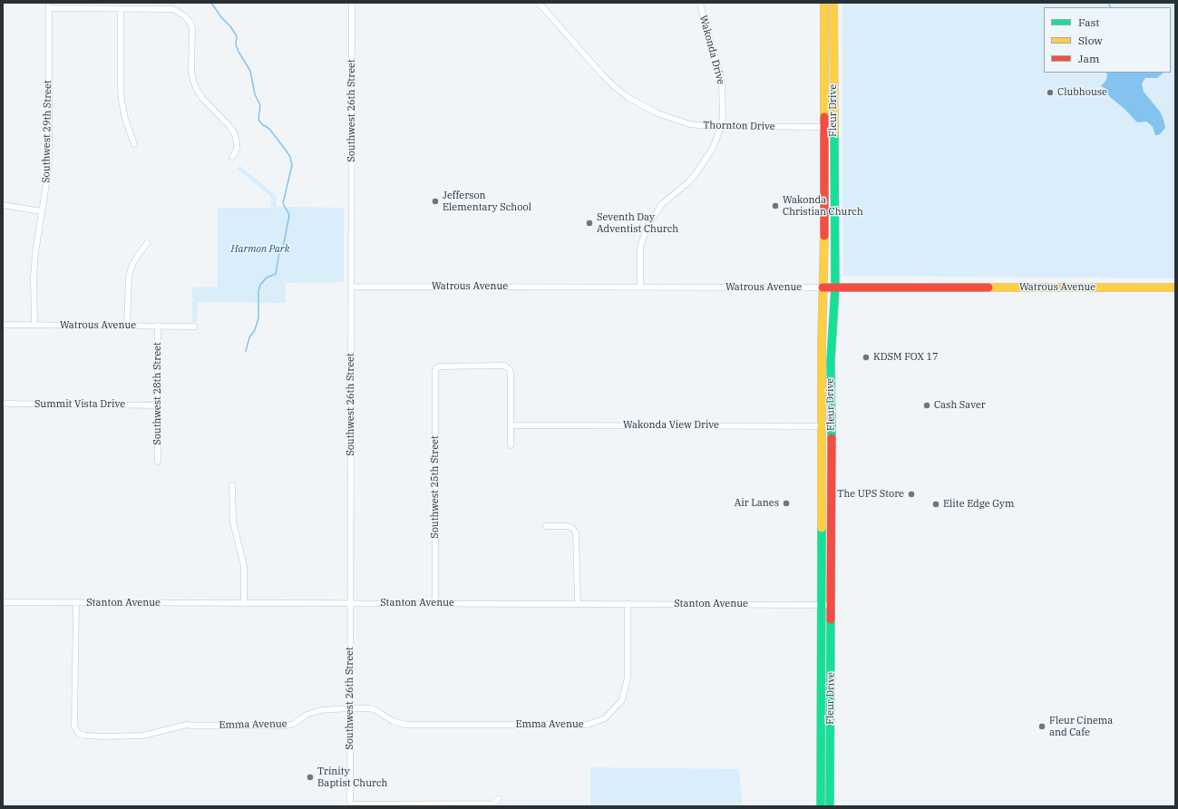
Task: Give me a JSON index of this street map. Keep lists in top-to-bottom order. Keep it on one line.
{"streets":{"main road":["Fleur Drive","Watrous Avenue"],"street":["Wakonda Drive","Southwest 26th Street","Thornton Drive","Southwest 29th Street","Southwest 28th Street","Summit Vista Drive","Wakonda View Drive","Southwest 25th Street","Stanton Avenue","Emma Avenue"]},"crossings":[["Wakonda Drive","Thornton Drive"],["Wakonda Drive","Watrous Avenue"],["Southwest 26th Street","Watrous Avenue"],["Southwest 26th Street","Stanton Avenue"],["Southwest 26th Street","Emma Avenue"],["Fleur Drive","Thornton Drive"],["Fleur Drive","Watrous Avenue"],["Fleur Drive","Wakonda View Drive"],["Fleur Drive","Stanton Avenue"],["Southwest 29th Street","Watrous Avenue"],["Watrous Avenue","Southwest 28th Street"],["Southwest 28th Street","Summit Vista Drive"],["Wakonda View Drive","Southwest 25th Street"],["Southwest 25th Street","Stanton Avenue"],["Stanton Avenue","Emma Avenue"]],"parks":["Harmon Park"],"places":["Clubhouse","Jefferson Elementary School","Wakonda Christian Church","Seventh Day Adventist Church","KDSM FOX 17","Cash Saver","The UPS Store","Air Lanes","Elite Edge Gym","Fleur Cinema and Cafe","Trinity Baptist Church"],"legend":["Fast","Slow","Jam"]}
